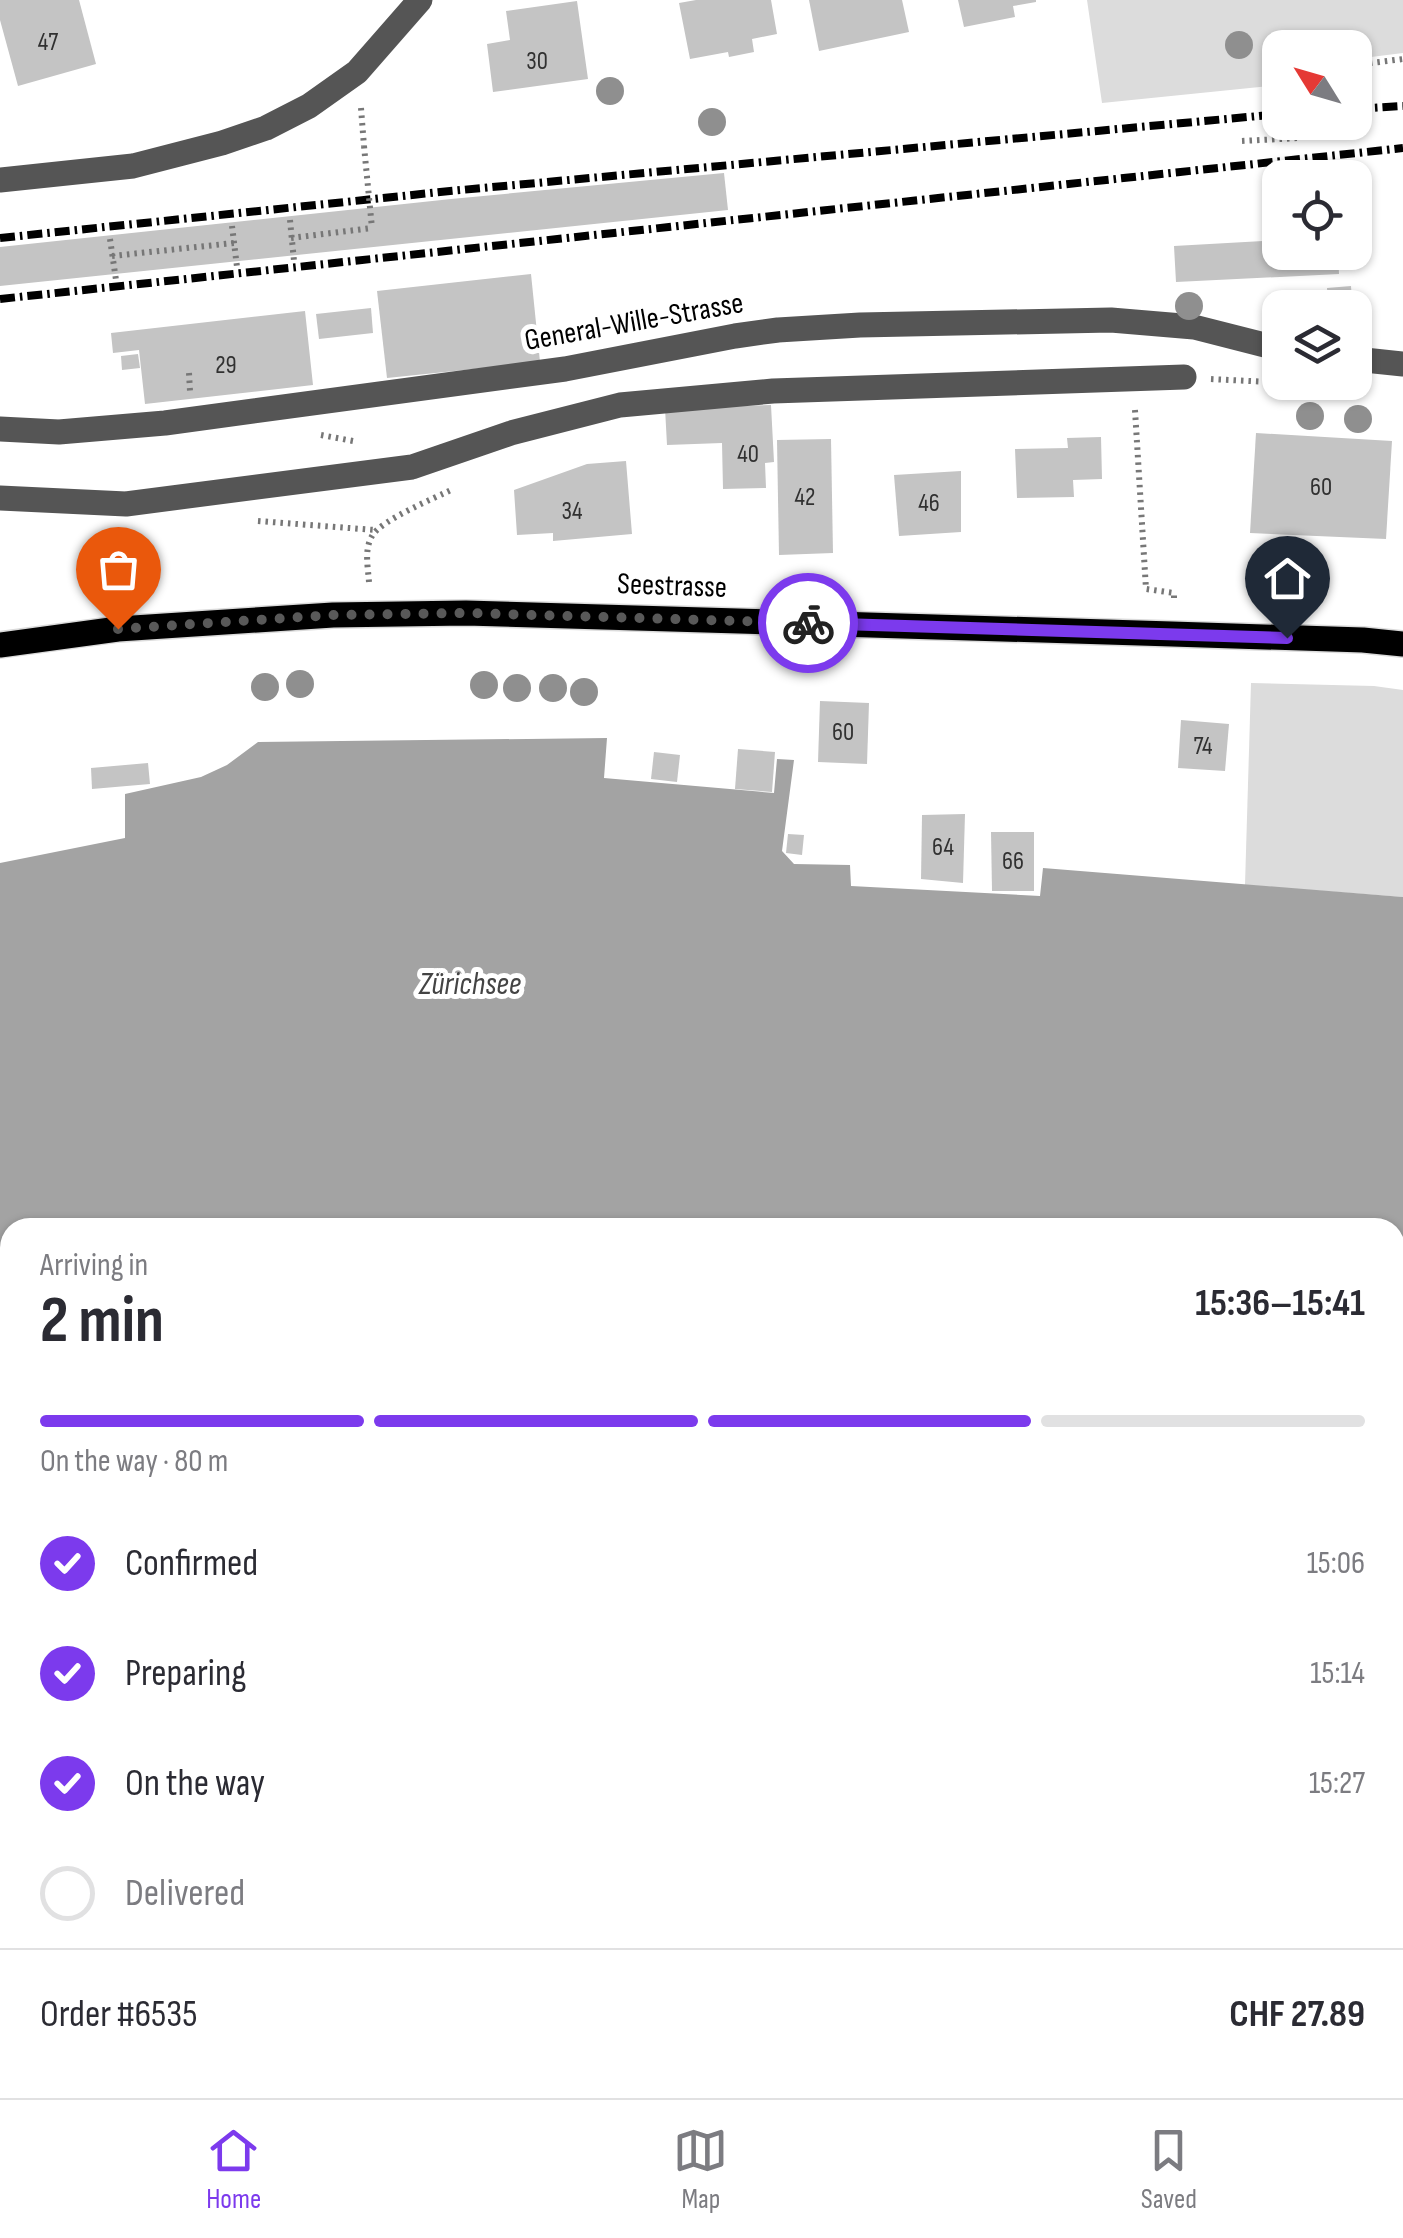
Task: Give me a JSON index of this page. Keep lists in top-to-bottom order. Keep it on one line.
{"streets":{"main road":["Seestrasse"],"street":["General-Wille-Strasse"]},"water":["Zürichsee"],"house_numbers":["47","30","29","40","60","42","46","34","60","74","64","66"],"north":"top left","page":{"heading":["2 min","Arriving in","15:36–15:41"],"panel":["Order #6535","CHF 27.89"],"bar":"On the way · 80 m","list":[["Confirmed","15:06"],["Preparing","15:14"],["On the way","15:27"],"Delivered"],"tabs":["Home","Map","Saved"]}}
